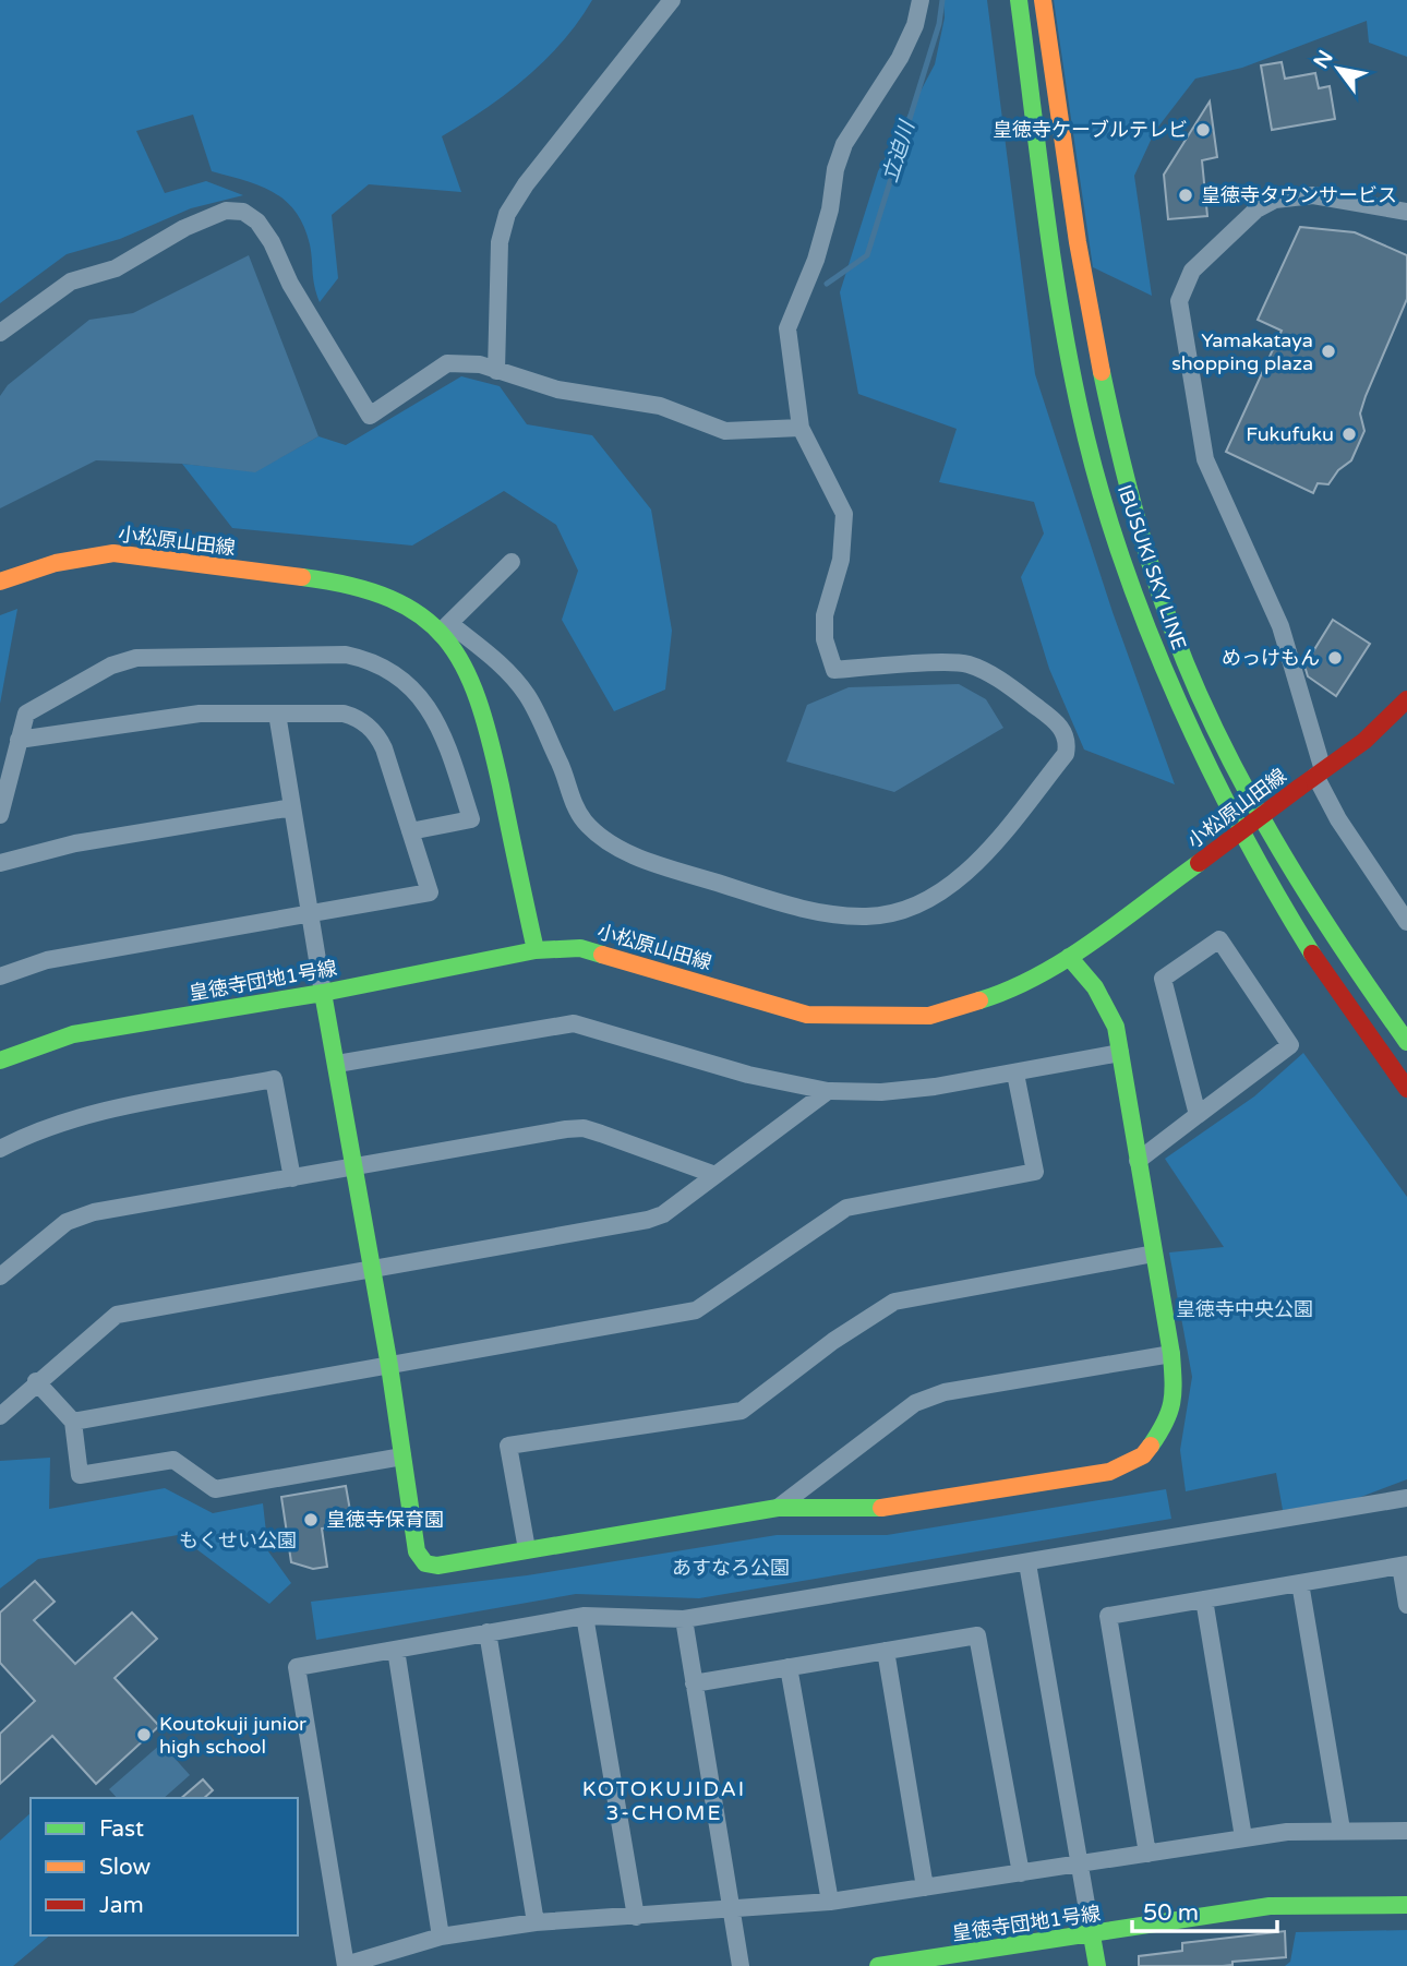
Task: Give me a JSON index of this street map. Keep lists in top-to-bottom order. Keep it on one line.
{"streets":{"street":["小松原山田線","IBUSUKI SKY LINE","皇徳寺団地1号線"]},"crossings":[["小松原山田線","皇徳寺団地1号線"]],"districts":["KOTOKUJIDAI 3-CHOME"],"water":["立迫川"],"parks":["皇徳寺中央公園","もくせい公園","あすなろ公園"],"places":["皇徳寺ケーブルテレビ","皇徳寺タウンサービス","Yamakataya shopping plaza","Fukufuku","めっけもん","皇徳寺保育園","Koutokuji junior high school"],"legend":["Fast","Slow","Jam"],"scale_bar":"50 m","north":"top left"}
